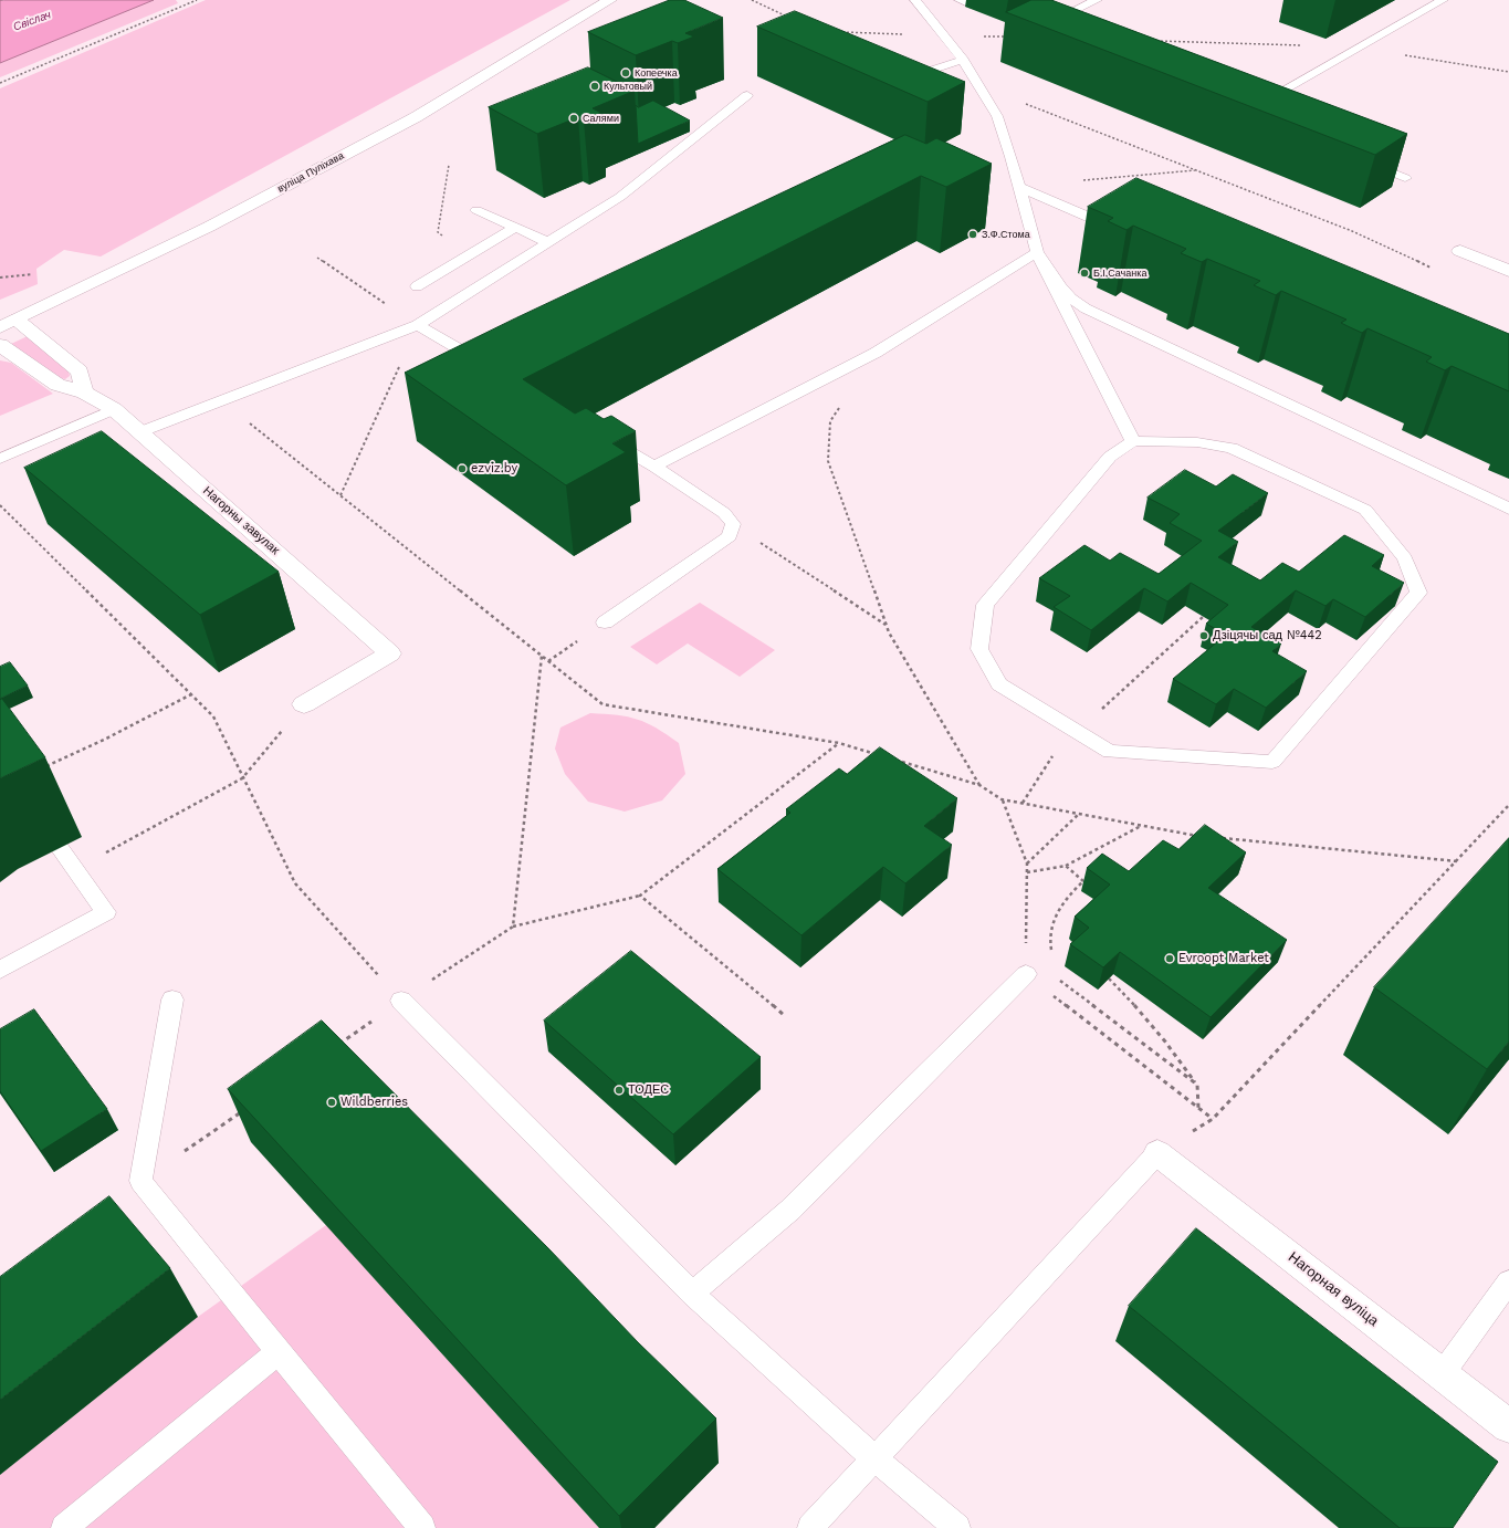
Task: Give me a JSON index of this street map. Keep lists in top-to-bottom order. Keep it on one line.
{"streets":{"street":["вуліца Пуліхава","Нагорны завулак","Нагорная вуліца"]},"water":["Свіслач"],"places":["Копеечка","Культовый","Салями","З.Ф.Стома","Б.І.Сачанка","ezviz.by","Дзіцячы сад №442","Evroopt Market","ТОДЕС","Wildberries"]}
